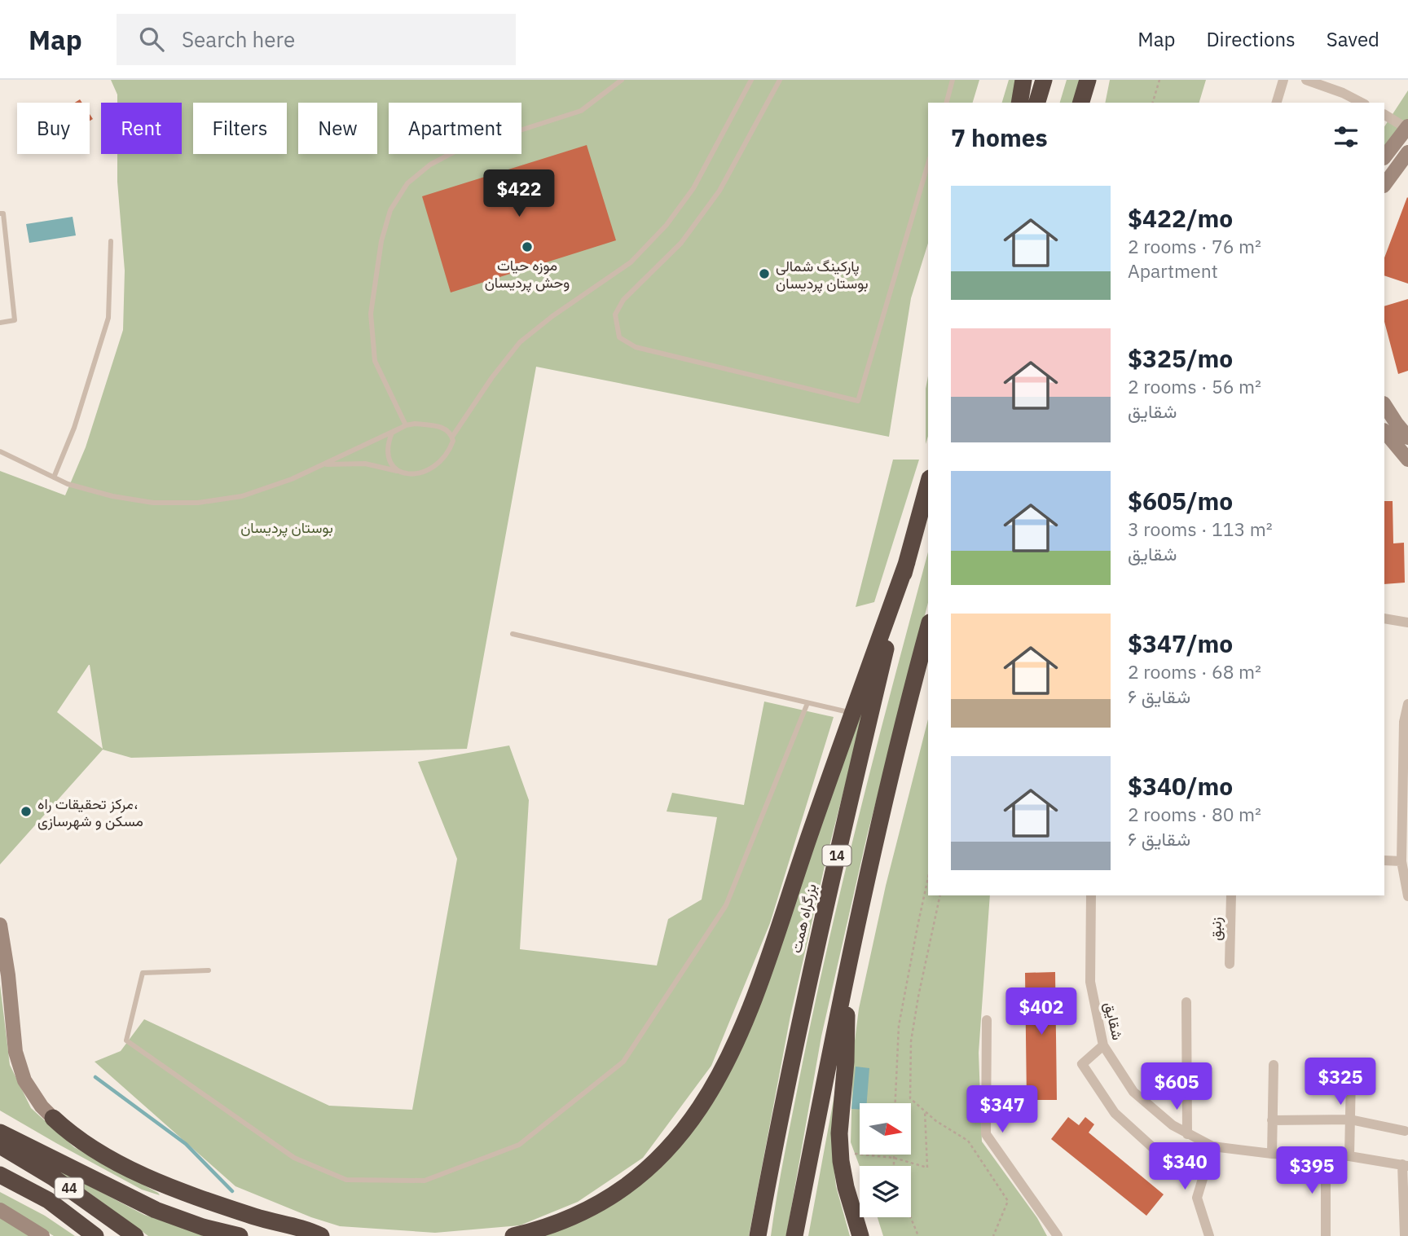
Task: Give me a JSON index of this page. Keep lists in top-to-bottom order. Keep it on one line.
{"streets":{"highway":["14","بزرگراه همت","44"],"street":["زنبق","شقایق"]},"parks":["بوستان پردیسان"],"places":["موزه حیات وحش پردیسان","پارکینگ شمالی بوستان پردیسان","مرکز تحقیقات راه، مسکن و شهرسازی"],"north":"right","page":{"header":"Map","search":"Search here","nav":["Map","Directions","Saved"],"chip":["Buy","Rent","Filters","New","Apartment"],"heading":"7 homes","price":["$422","$402","$325","$605","$347","$340","$395"],"list":[{"name":"$422/mo","note":"2 rooms · 76 m² · Apartment"},{"name":"$325/mo","note":"2 rooms · 56 m² · شقایق"},{"name":"$605/mo","note":"3 rooms · 113 m² · شقایق"},{"name":"$347/mo","note":"2 rooms · 68 m² · شقایق ۶"},{"name":"$340/mo","note":"2 rooms · 80 m² · شقایق ۶"}]}}
